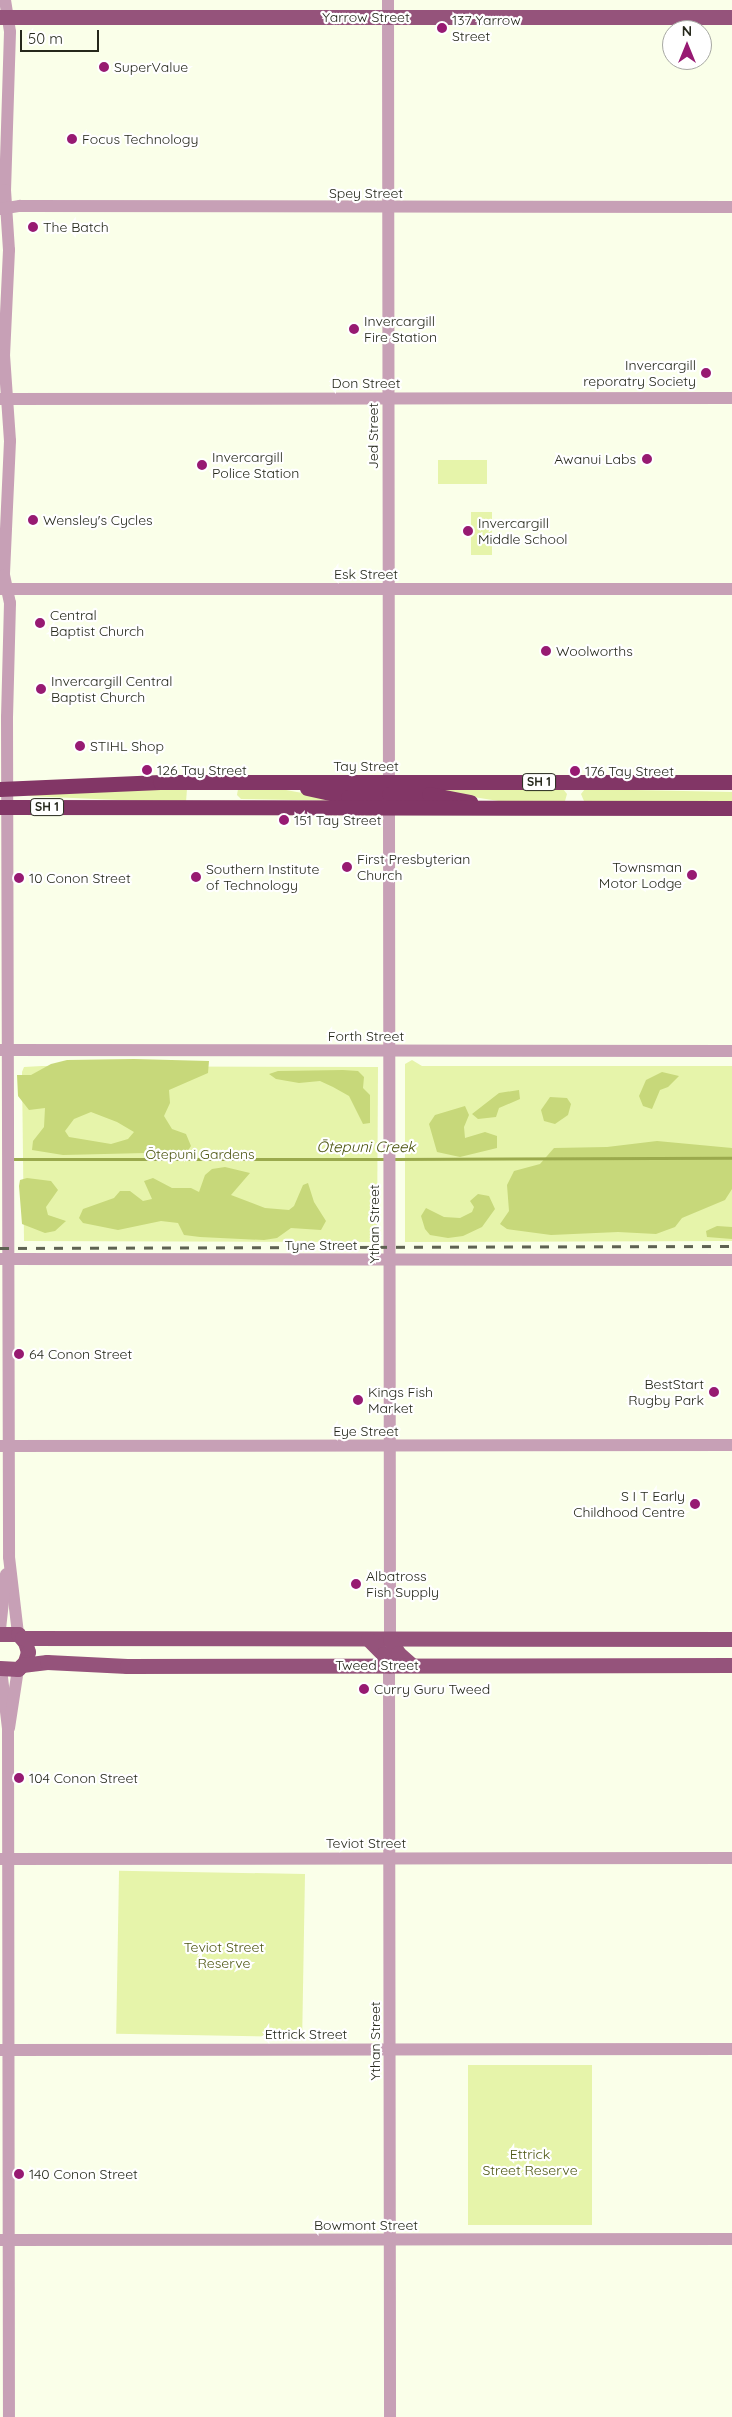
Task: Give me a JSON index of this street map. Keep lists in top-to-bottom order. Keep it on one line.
{"streets":{"highway":["Tay Street","SH 1"],"main road":["Yarrow Street","Tweed Street"],"street":["Spey Street","Don Street","Jed Street","Esk Street","Forth Street","Ythan Street","Tyne Street","Eye Street","Teviot Street","Ettrick Street","Bowmont Street"]},"crossings":[["Yarrow Street","Jed Street"],["Spey Street","Jed Street"],["Don Street","Jed Street"],["Jed Street","Esk Street"],["Jed Street","Tay Street"],["Jed Street","SH 1"],["Jed Street","Ythan Street"],["Tay Street","SH 1"],["Tay Street","Ythan Street"],["SH 1","Ythan Street"],["Forth Street","Ythan Street"],["Ythan Street","Tyne Street"],["Ythan Street","Eye Street"],["Ythan Street","Tweed Street"],["Ythan Street","Teviot Street"],["Ythan Street","Ettrick Street"],["Ythan Street","Bowmont Street"]],"water":["Ōtepuni Creek"],"parks":["Ōtepuni Gardens","Teviot Street Reserve","Ettrick Street Reserve"],"places":["137 Yarrow Street","SuperValue","Focus Technology","The Batch","Invercargill Fire Station","Invercargill reporatry Society","Awanui Labs","Invercargill Police Station","Wensley's Cycles","Invercargill Middle School","Central Baptist Church","Woolworths","Invercargill Central Baptist Church","STIHL Shop","126 Tay Street","176 Tay Street","151 Tay Street","First Presbyterian Church","Townsman Motor Lodge","Southern Institute of Technology","10 Conon Street","64 Conon Street","BestStart Rugby Park","Kings Fish Market","S I T Early Childhood Centre","Albatross Fish Supply","Curry Guru Tweed","104 Conon Street","140 Conon Street"],"scale_bar":"50 m","north":"top"}
